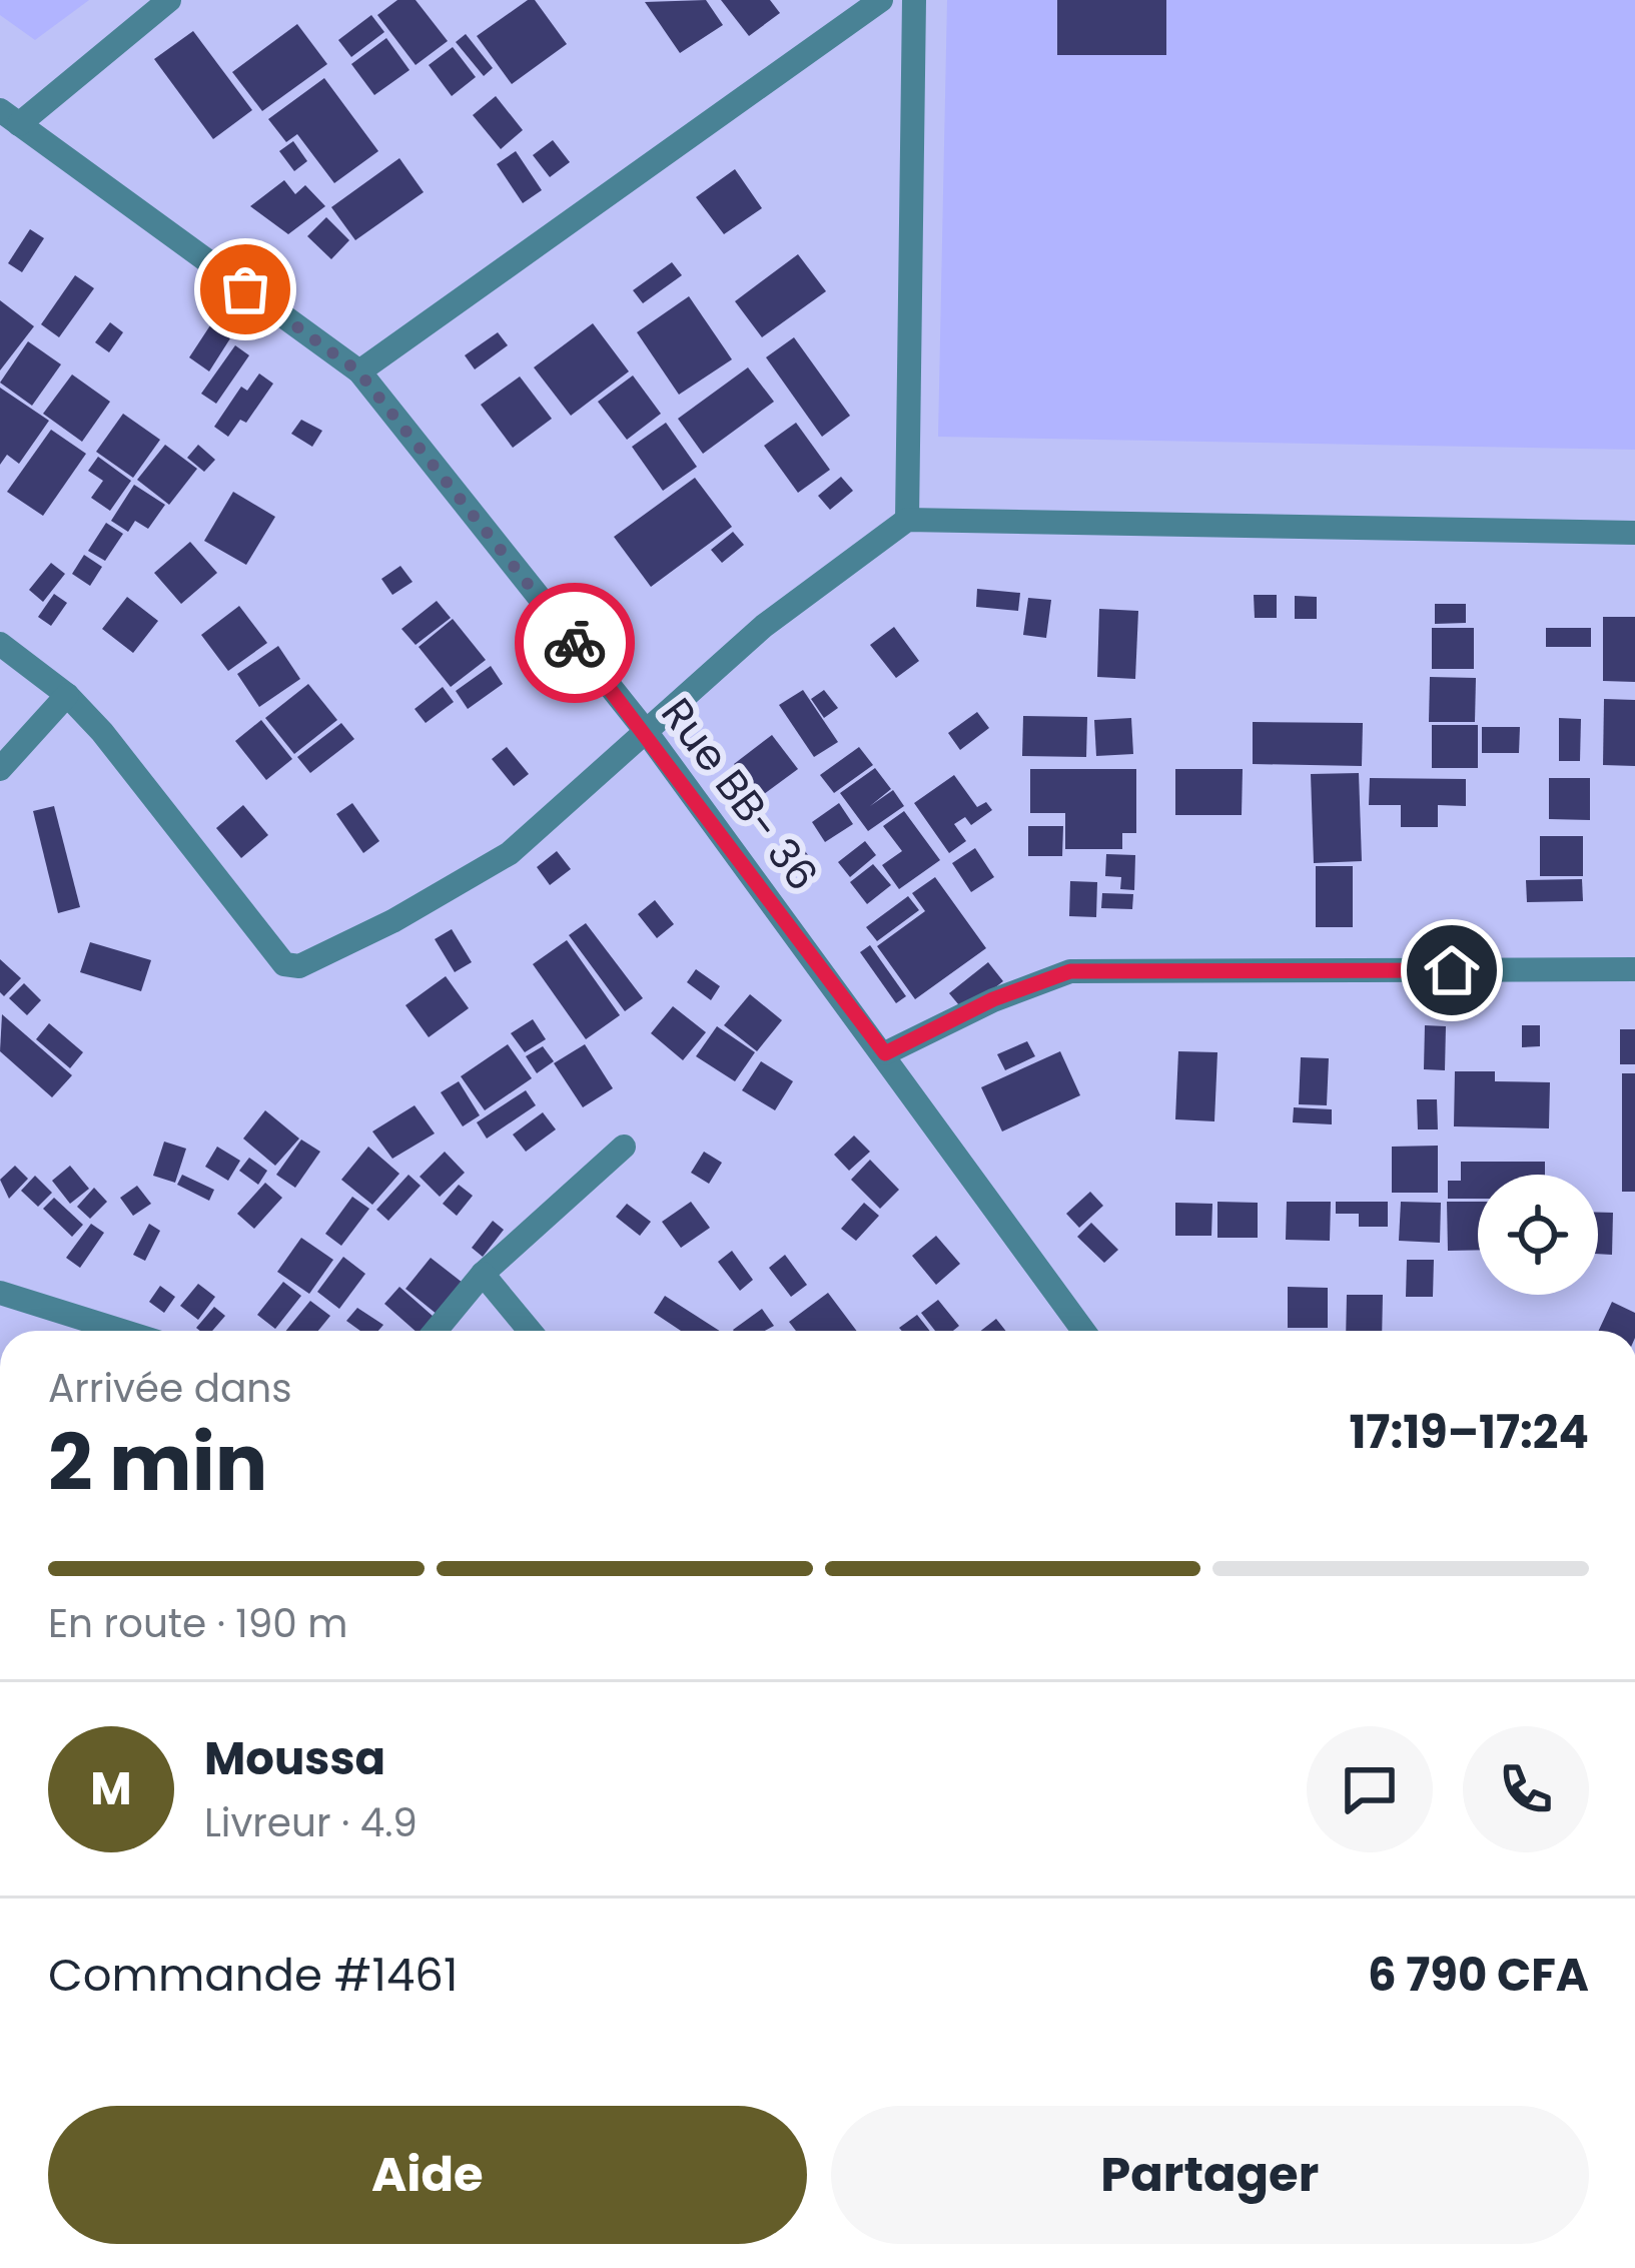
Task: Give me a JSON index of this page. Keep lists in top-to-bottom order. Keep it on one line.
{"streets":{"street":["Rue BB- 36"]},"page":{"heading":["2 min","Arrivée dans","17:19–17:24"],"panel":["Moussa","Livreur · 4.9","Commande #1461","6 790 CFA"],"bar":"En route · 190 m","round":"M","buttons":["Aide","Partager"]}}
